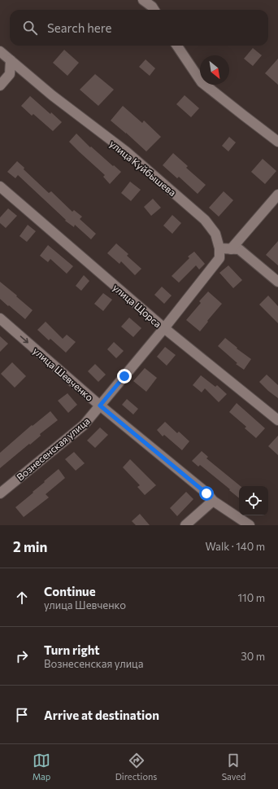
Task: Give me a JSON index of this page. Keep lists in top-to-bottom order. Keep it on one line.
{"streets":{"street":["улица Куйбышева","улица Щорса","улица Шевченко","Вознесенская улица"]},"crossings":[["улица Куйбышева","Вознесенская улица"],["улица Щорса","Вознесенская улица"],["улица Шевченко","Вознесенская улица"]],"one_way":["улица Шевченко"],"north":"bottom right","page":{"search":"Search here","heading":["2 min","Walk · 140 m"],"list":[["Continue","улица Шевченко","110 m"],["Turn right","Вознесенская улица","30 m"],"Arrive at destination"],"nav":["Map","Directions","Saved"]}}
